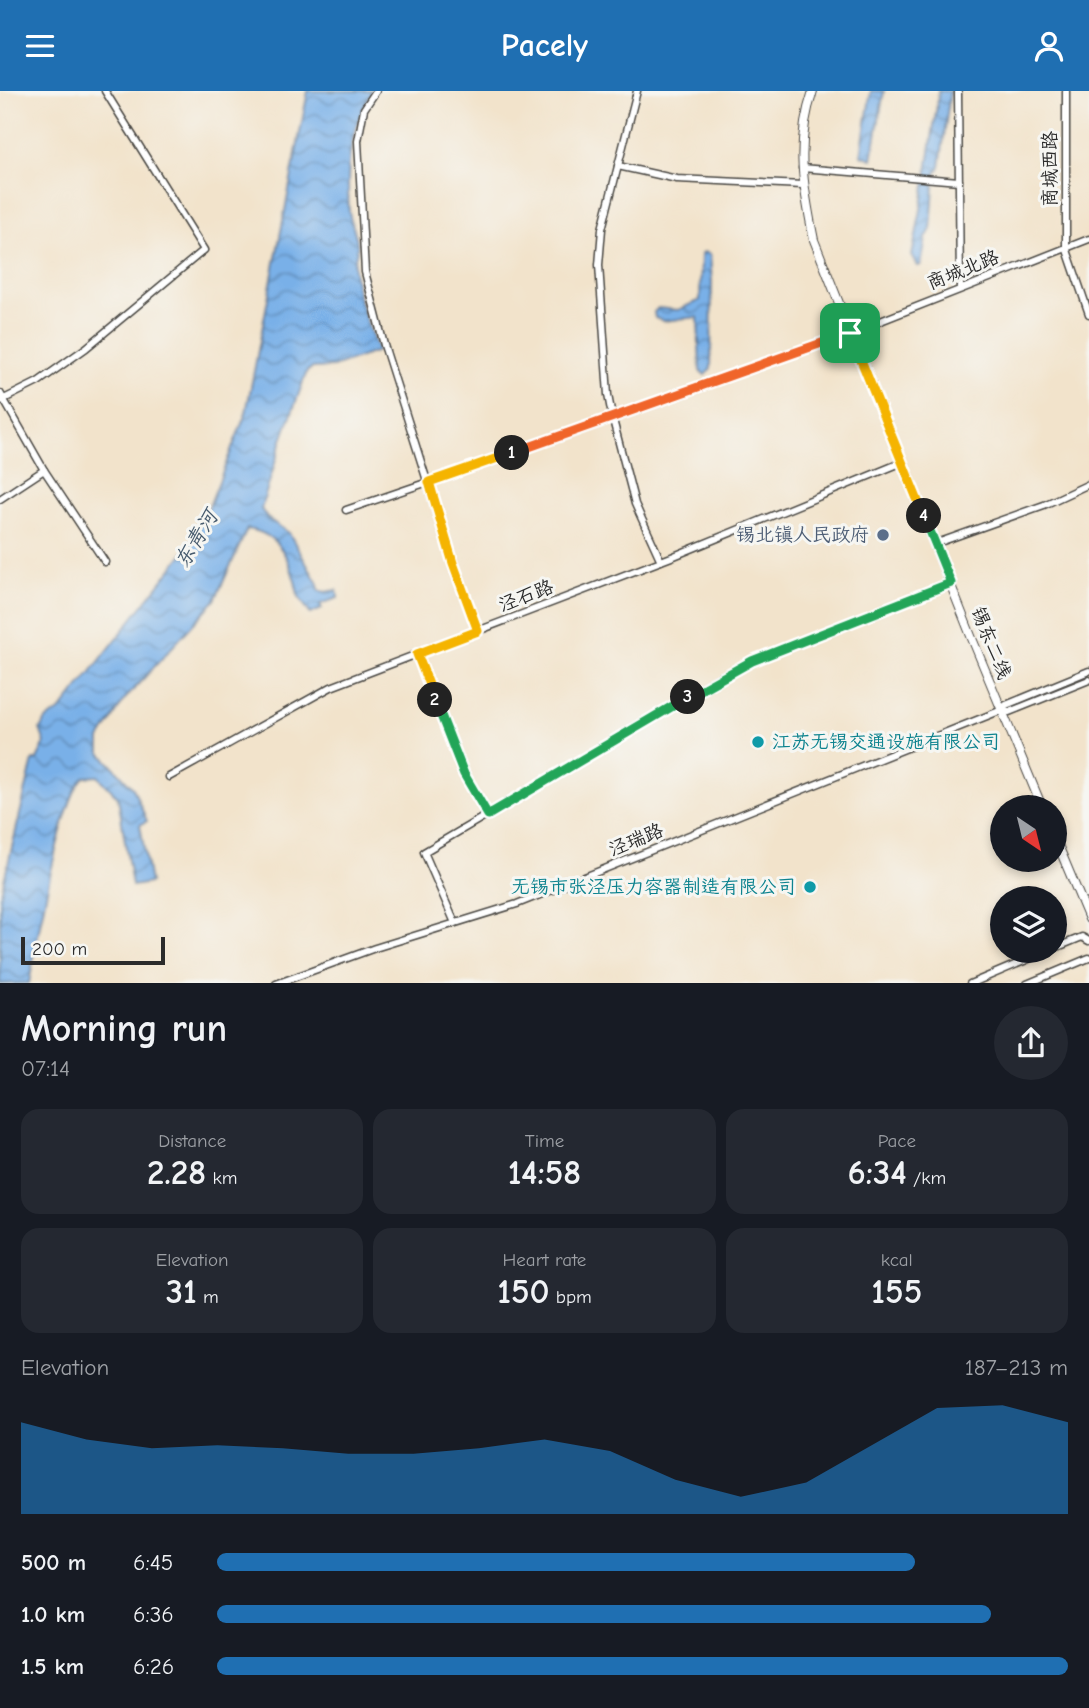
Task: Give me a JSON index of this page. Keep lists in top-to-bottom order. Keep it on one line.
{"streets":{"main road":["锡东二线"],"street":["商城西路","商城北路","泾石路","泾瑞路"]},"crossings":[["商城西路","商城北路"],["商城北路","锡东二线"],["泾石路","锡东二线"],["锡东二线","泾瑞路"]],"water":["东青河"],"places":["锡北镇人民政府","江苏无锡交通设施有限公司","无锡市张泾压力容器制造有限公司"],"scale_bar":"200 m","north":"bottom right","page":{"header":"Pacely","pins":["1","4","3","2"],"scale":"200 m","heading":["Morning run","07:14"],"stats":[["Distance","2.28 km"],["Time","14:58"],["Pace","6:34 /km"],["Elevation","31 m"],["Heart rate","150 bpm"],["kcal","155"]],"chart":["Elevation","187–213 m"],"list":[{"name":"500 m","note":"6:45"},{"name":"1.0 km","note":"6:36"},{"name":"1.5 km","note":"6:26"}]}}
